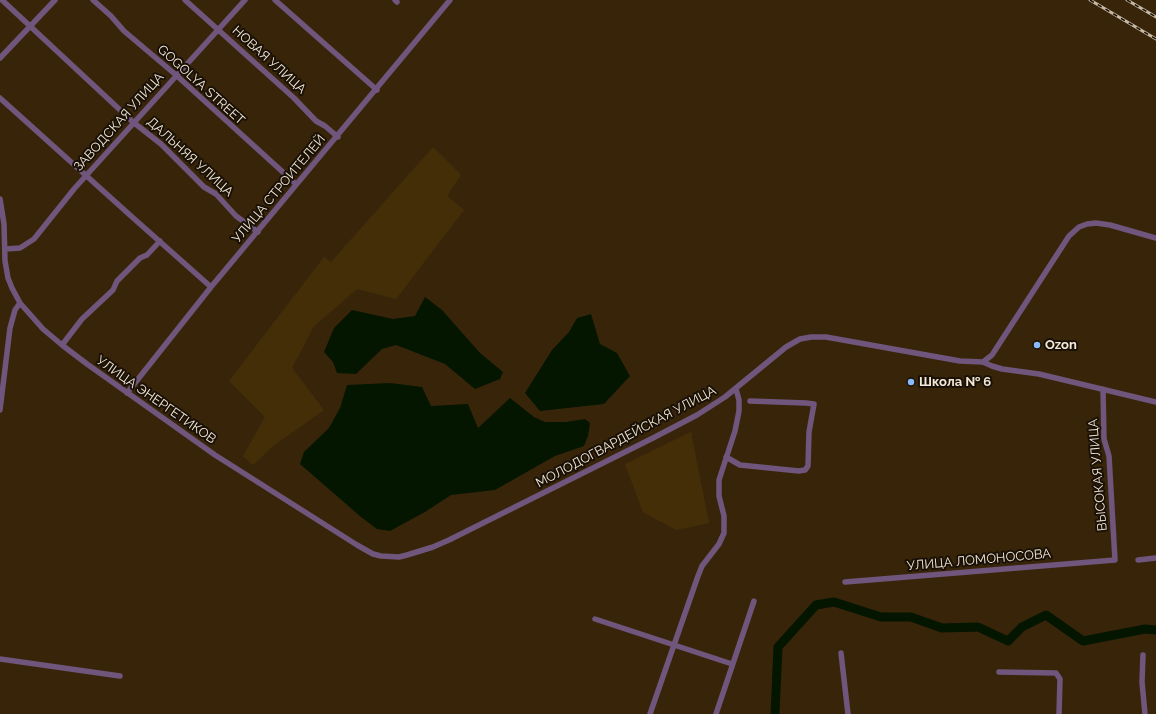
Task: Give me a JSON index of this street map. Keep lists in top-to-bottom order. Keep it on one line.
{"streets":{"street":["НОВАЯ УЛИЦА","GOGOLYA STREET","ЗАВОДСКАЯ УЛИЦА","ДАЛЬНЯЯ УЛИЦА","УЛИЦА СТРОИТЕЛЕЙ","УЛИЦА ЭНЕРГЕТИКОВ","МОЛОДОГВАРДЕЙСКАЯ УЛИЦА","ВЫСОКАЯ УЛИЦА","УЛИЦА ЛОМОНОСОВА"]},"crossings":[["НОВАЯ УЛИЦА","ЗАВОДСКАЯ УЛИЦА"],["НОВАЯ УЛИЦА","УЛИЦА СТРОИТЕЛЕЙ"],["GOGOLYA STREET","ЗАВОДСКАЯ УЛИЦА"],["GOGOLYA STREET","УЛИЦА СТРОИТЕЛЕЙ"],["ЗАВОДСКАЯ УЛИЦА","ДАЛЬНЯЯ УЛИЦА"],["ЗАВОДСКАЯ УЛИЦА","УЛИЦА ЭНЕРГЕТИКОВ"],["ДАЛЬНЯЯ УЛИЦА","УЛИЦА СТРОИТЕЛЕЙ"],["УЛИЦА СТРОИТЕЛЕЙ","УЛИЦА ЭНЕРГЕТИКОВ"],["УЛИЦА ЭНЕРГЕТИКОВ","МОЛОДОГВАРДЕЙСКАЯ УЛИЦА"],["МОЛОДОГВАРДЕЙСКАЯ УЛИЦА","ВЫСОКАЯ УЛИЦА"],["ВЫСОКАЯ УЛИЦА","УЛИЦА ЛОМОНОСОВА"]],"places":["Ozon","Школа № 6"]}
